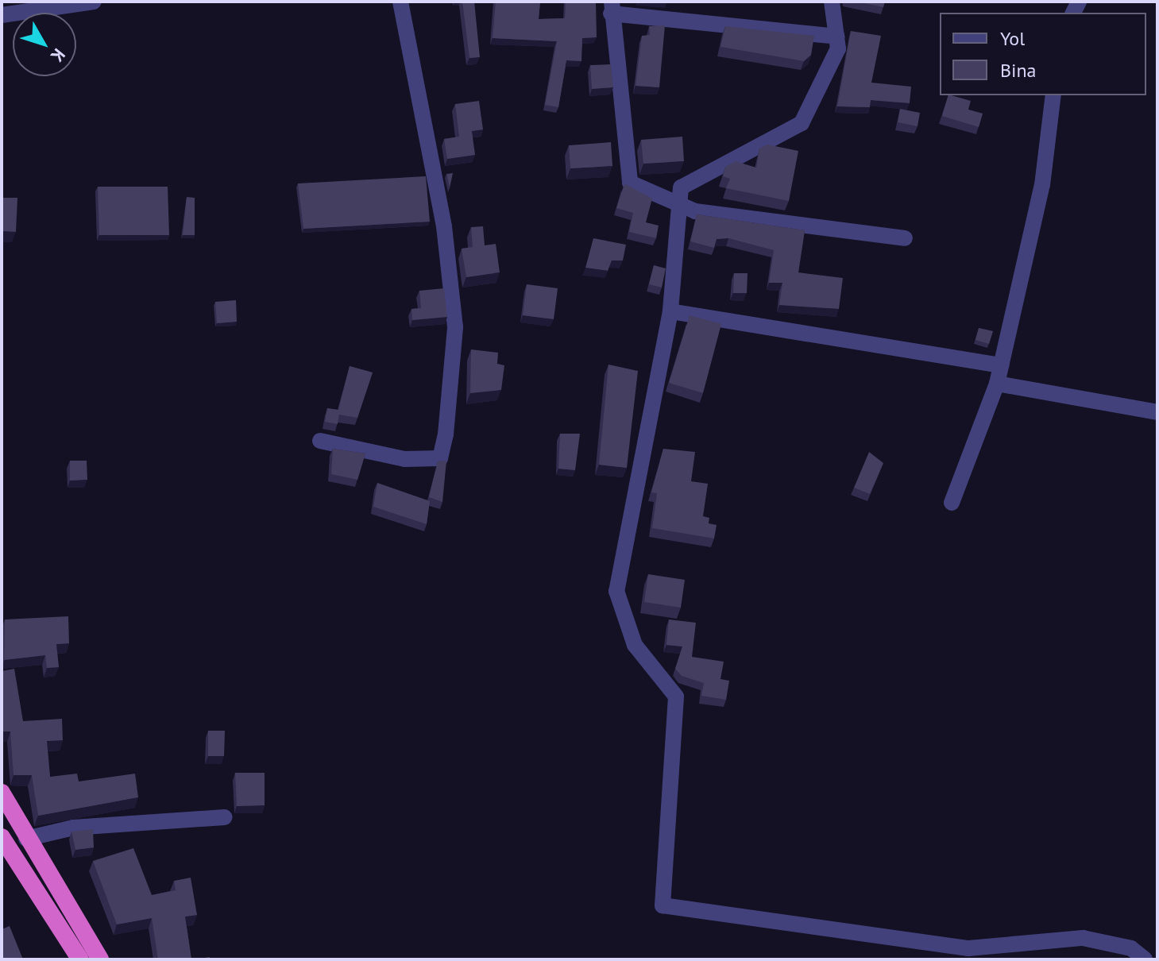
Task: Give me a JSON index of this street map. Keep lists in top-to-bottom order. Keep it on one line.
{"legend":["Yol","Bina"],"north":"bottom right"}
